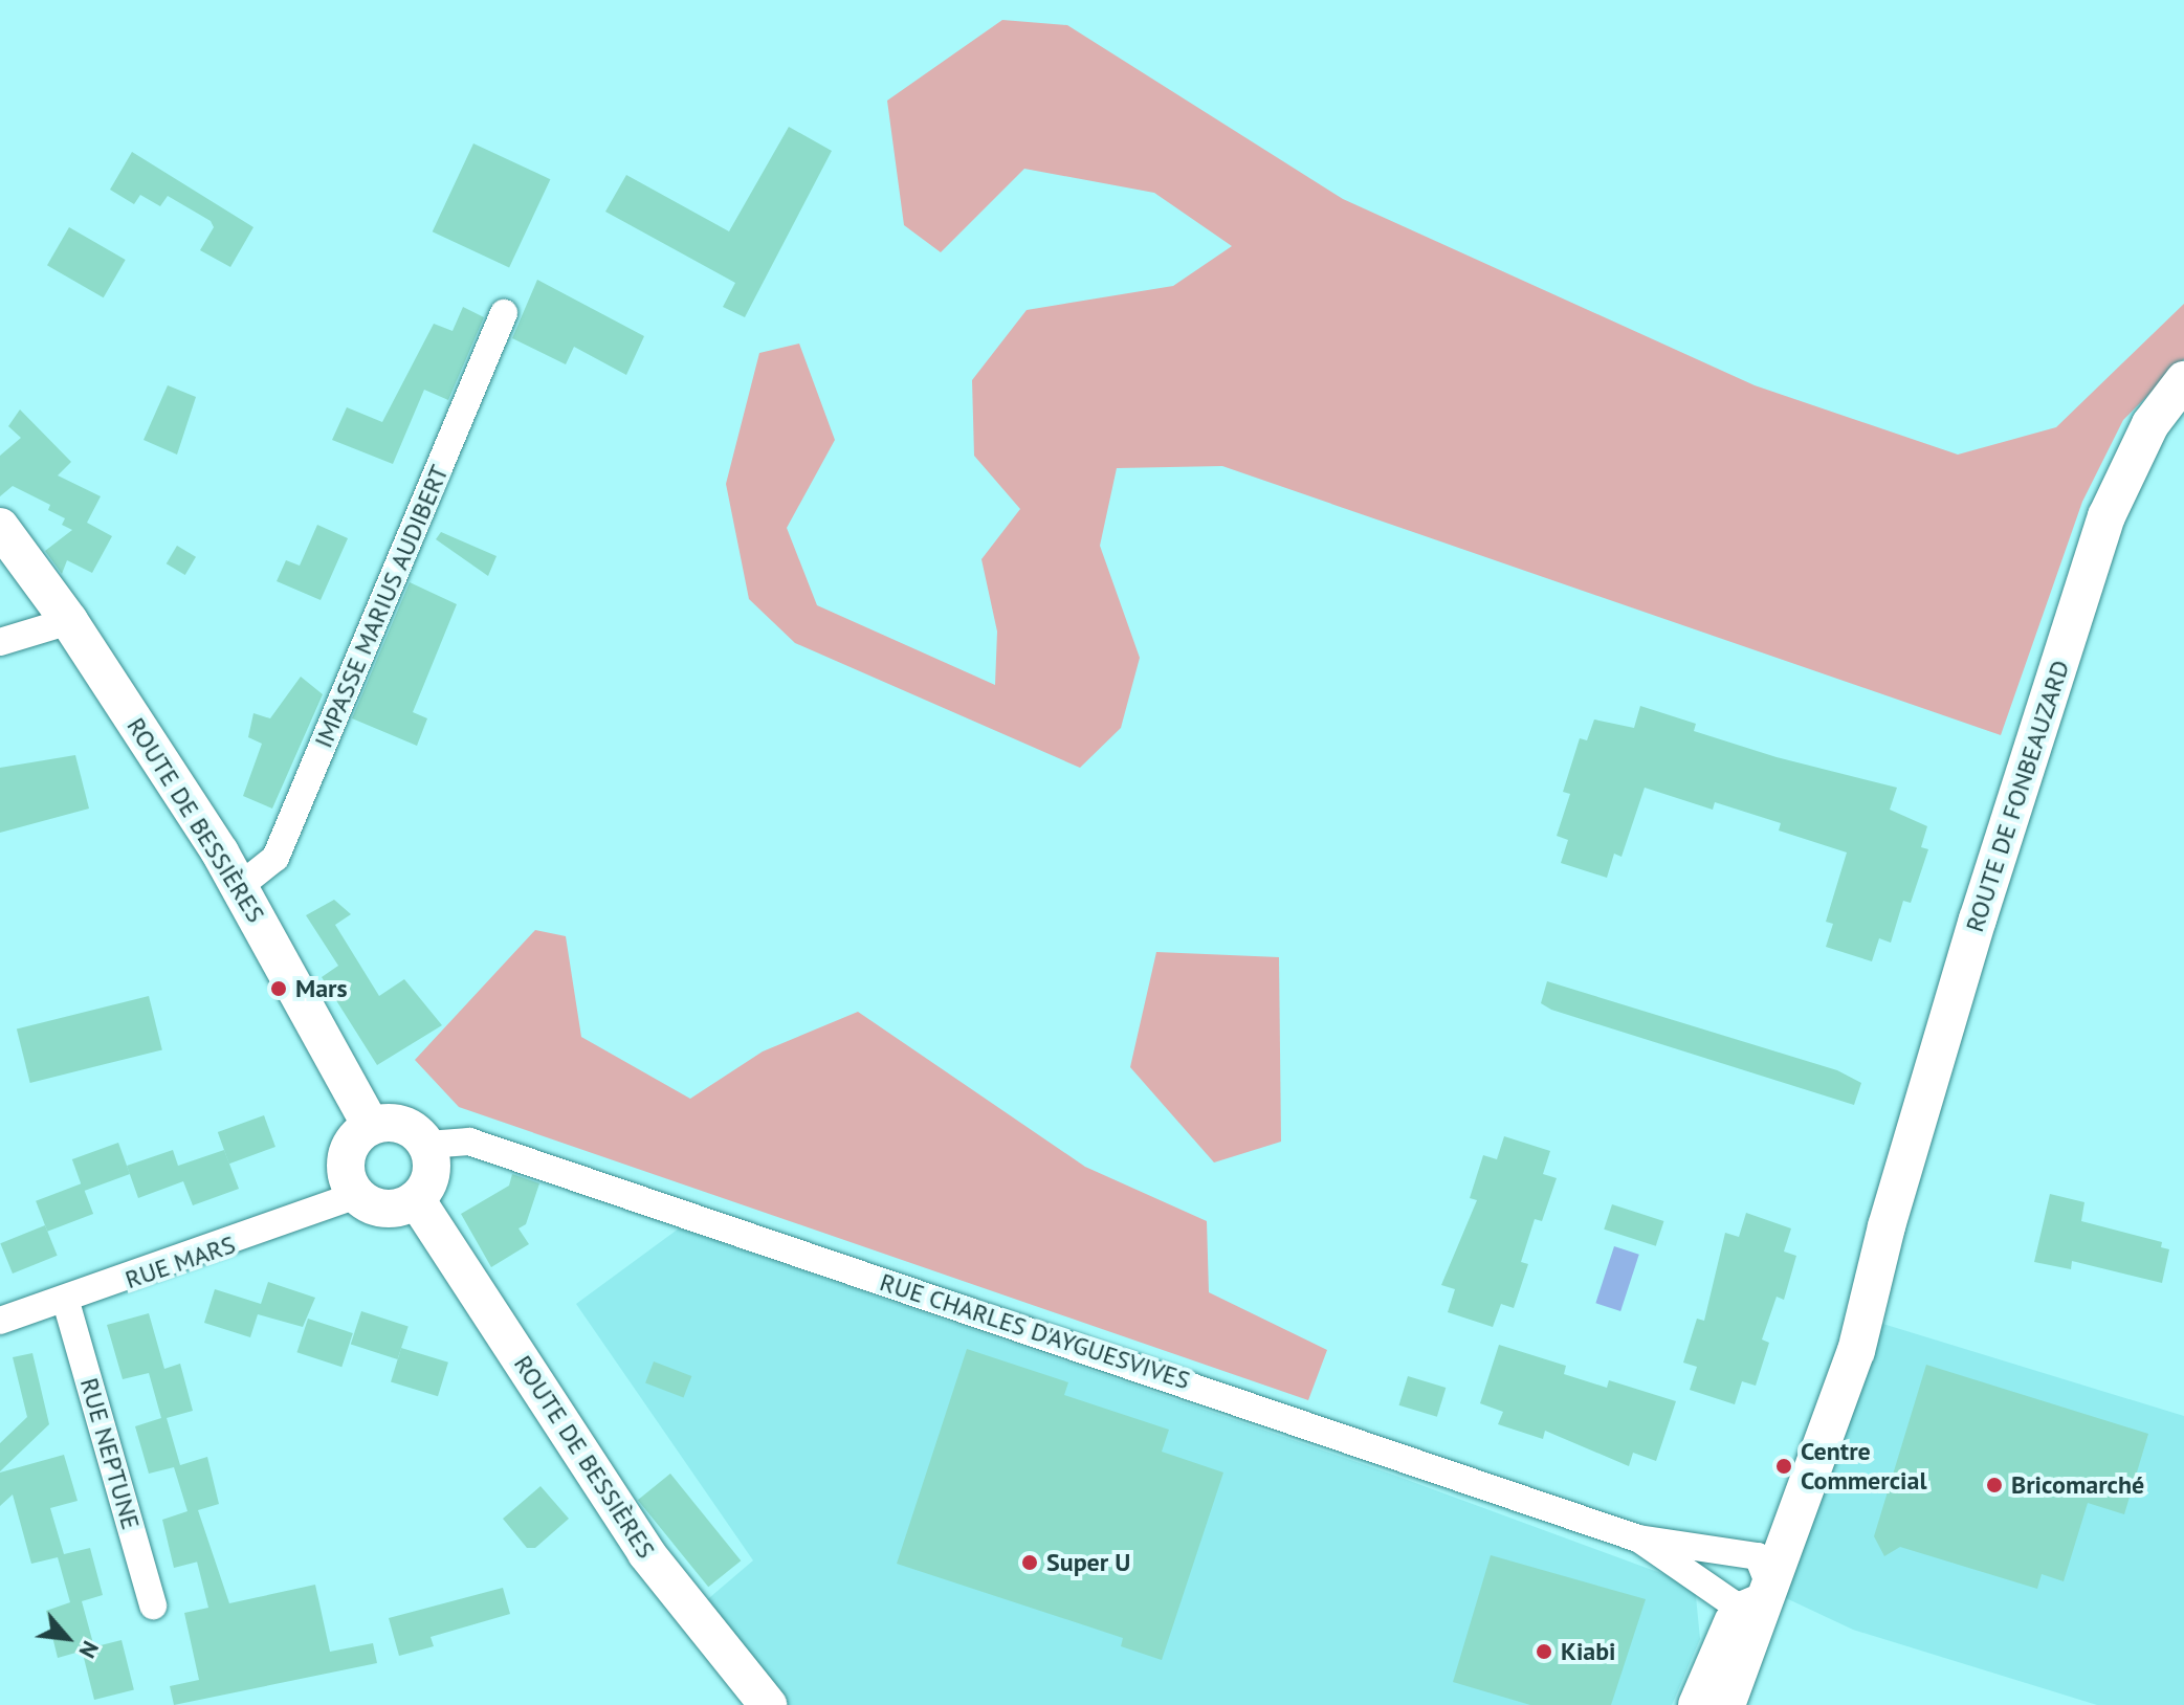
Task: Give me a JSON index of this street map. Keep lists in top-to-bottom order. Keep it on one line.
{"streets":{"main road":["ROUTE DE FONBEAUZARD","ROUTE DE BESSIÈRES"],"street":["IMPASSE MARIUS AUDIBERT","RUE MARS","RUE CHARLES D'AYGUESVIVES","RUE NEPTUNE"]},"crossings":[["IMPASSE MARIUS AUDIBERT","ROUTE DE BESSIÈRES"],["ROUTE DE FONBEAUZARD","RUE CHARLES D'AYGUESVIVES"],["ROUTE DE BESSIÈRES","RUE MARS"],["ROUTE DE BESSIÈRES","RUE CHARLES D'AYGUESVIVES"],["RUE MARS","RUE CHARLES D'AYGUESVIVES"],["RUE MARS","RUE NEPTUNE"]],"places":["Mars","Centre Commercial","Bricomarché","Super U","Kiabi"],"north":"bottom right"}
